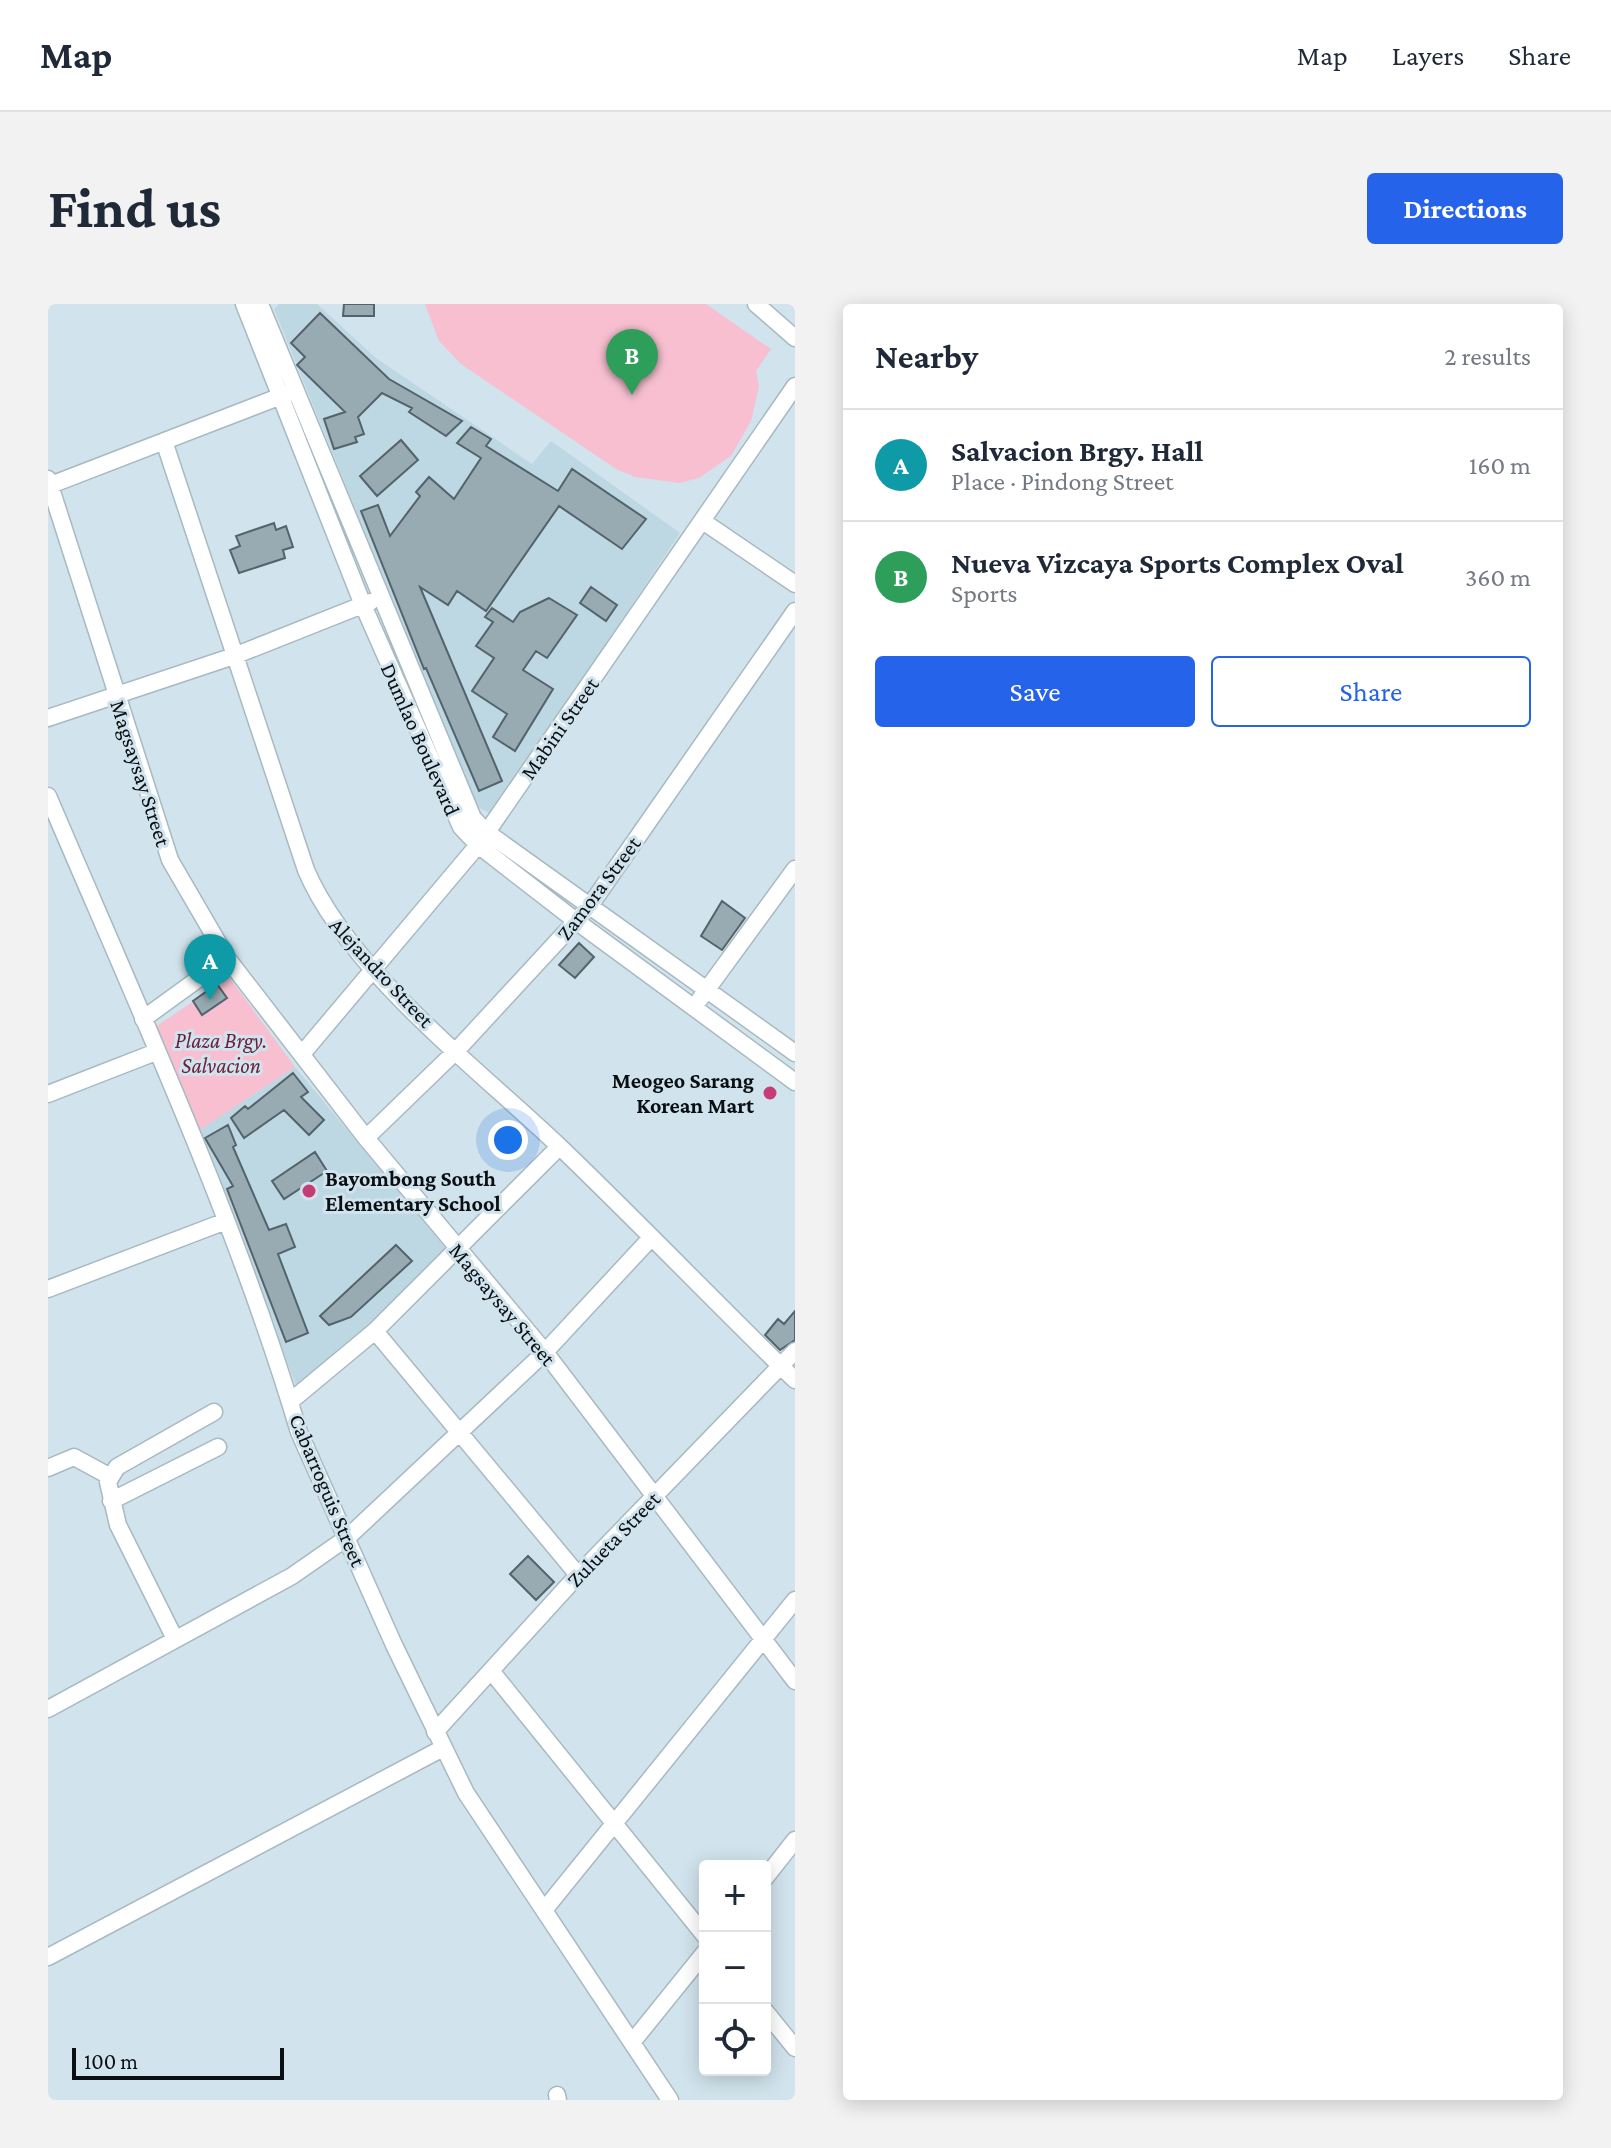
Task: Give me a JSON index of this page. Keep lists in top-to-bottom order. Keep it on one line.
{"streets":{"street":["Mabini Street","Dumlao Boulevard","Magsaysay Street","Zamora Street","Alejandro Street","Cabarroguis Street","Zulueta Street"]},"crossings":[["Mabini Street","Dumlao Boulevard"],["Mabini Street","Magsaysay Street"],["Mabini Street","Alejandro Street"],["Dumlao Boulevard","Zamora Street"],["Magsaysay Street","Zamora Street"],["Magsaysay Street","Zulueta Street"],["Zamora Street","Alejandro Street"],["Alejandro Street","Zulueta Street"],["Cabarroguis Street","Zulueta Street"]],"parks":["Plaza Brgy. Salvacion"],"places":["Meogeo Sarang Korean Mart","Bayombong South Elementary School"],"scale_bar":"100 m","page":{"header":"Map","nav":["Map","Layers","Share"],"buttons":["Directions",["Save","Share"]],"title":"Find us","heading":["Nearby","2 results"],"pins":["B","A"],"list":[{"mark":"A","name":"Salvacion Brgy. Hall","note":"Place · Pindong Street","value":"160 m"},{"mark":"B","name":"Nueva Vizcaya Sports Complex Oval","note":"Sports","value":"360 m"}],"map_buttons":["+","−"],"scale":"100 m"}}
